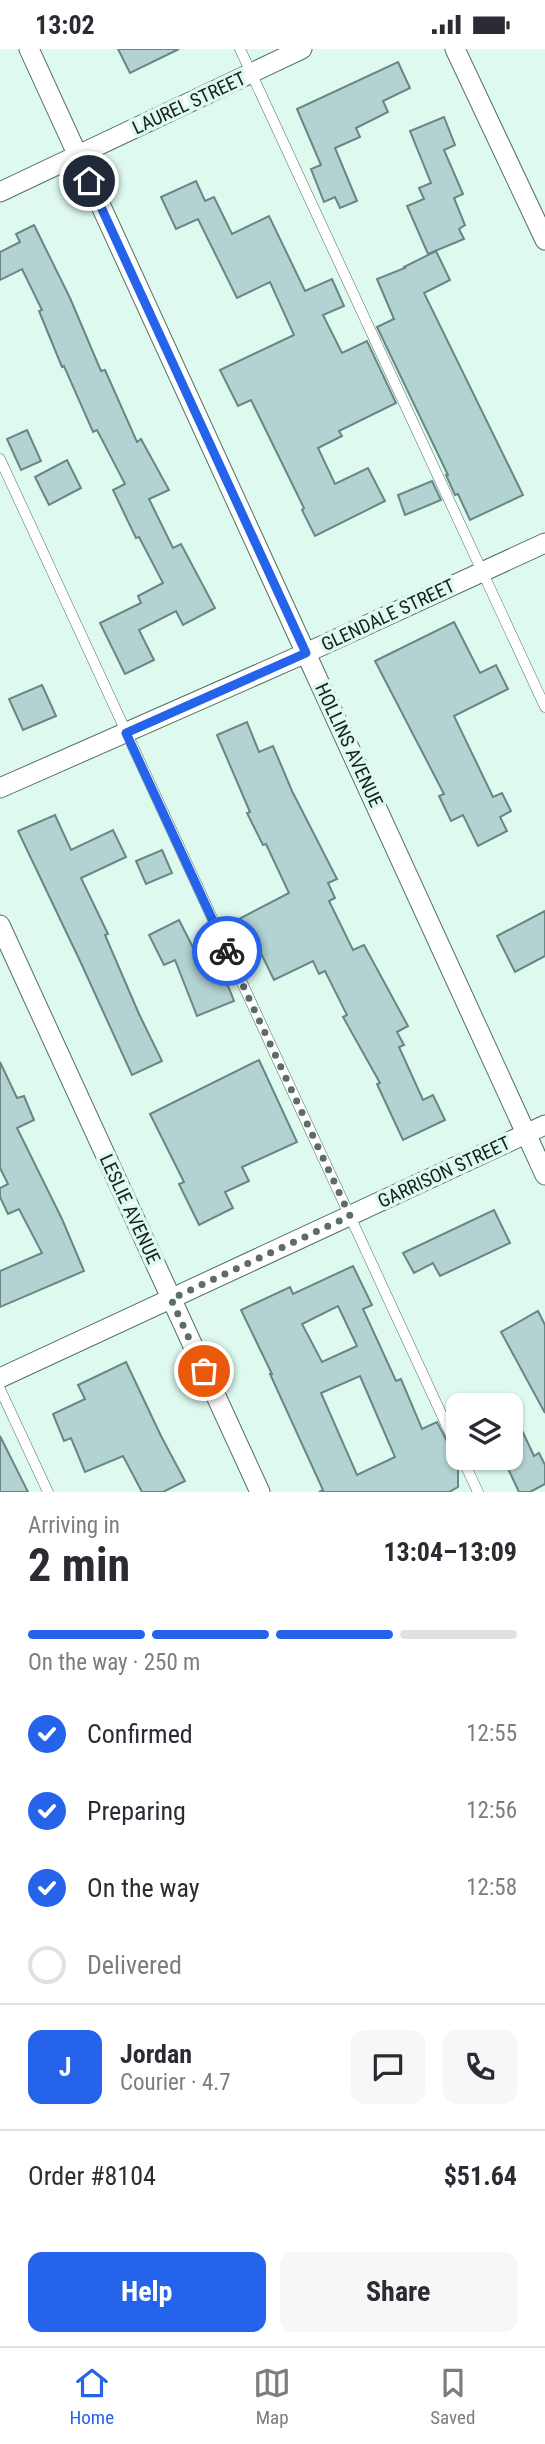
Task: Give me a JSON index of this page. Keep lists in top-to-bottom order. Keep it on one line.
{"streets":{"street":["LAUREL STREET","GLENDALE STREET","HOLLINS AVENUE","GARRISON STREET","LESLIE AVENUE"]},"crossings":[["LAUREL STREET","HOLLINS AVENUE"],["GLENDALE STREET","HOLLINS AVENUE"],["HOLLINS AVENUE","GARRISON STREET"],["GARRISON STREET","LESLIE AVENUE"]],"page":{"status":"13:02","heading":["2 min","Arriving in","13:04–13:09"],"panel":["Jordan","Courier · 4.7","Order #8104","$51.64"],"bar":"On the way · 250 m","list":[["Confirmed","12:55"],["Preparing","12:56"],["On the way","12:58"],"Delivered"],"round":"J","buttons":["Help","Share"],"tabs":["Home","Map","Saved"]}}
